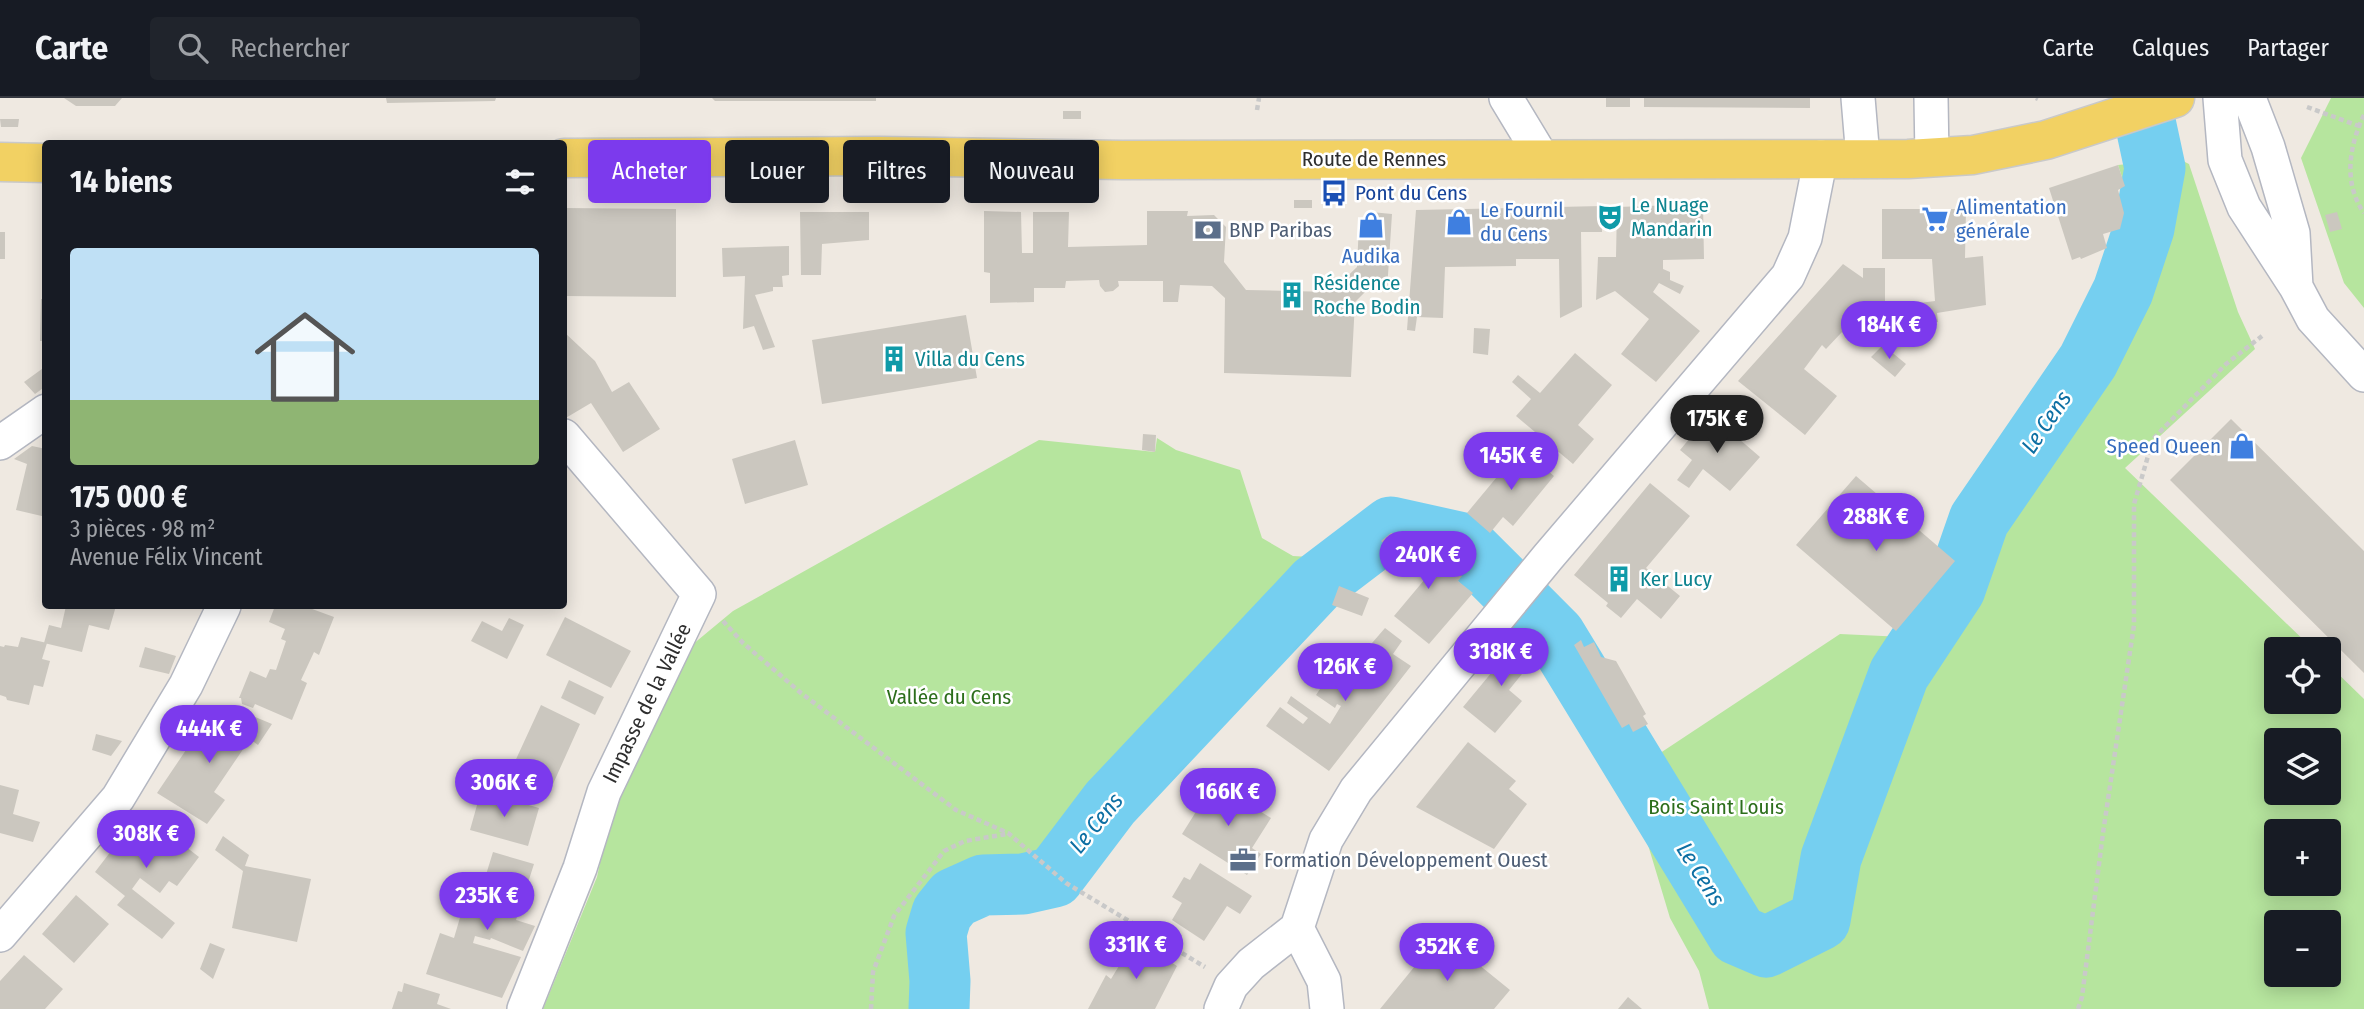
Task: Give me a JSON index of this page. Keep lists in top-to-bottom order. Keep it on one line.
{"streets":{"main road":["Route de Rennes"],"street":["Impasse de la Vallée"]},"water":["Le Cens"],"parks":["Vallée du Cens","Bois Saint Louis"],"places":{"bus stop":["Pont du Cens"],"theatre":["Le Nuage Mandarin"],"supermarket":["Alimentation générale"],"shop":["Le Fournil du Cens","Audika","Speed Queen"],"bank":["BNP Paribas"],"building":["Résidence Roche Bodin","Villa du Cens","Ker Lucy"],"office":["Formation Développement Ouest"]},"page":{"header":"Carte","search":"Rechercher","nav":["Carte","Calques","Partager"],"chip":["Acheter","Louer","Filtres","Nouveau"],"heading":"14 biens","list":[{"name":"175 000 €","note":"3 pièces · 98 m² · Avenue Félix Vincent"}],"price":["184K €","175K €","145K €","288K €","240K €","318K €","126K €","444K €","306K €","166K €","308K €","235K €","331K €","352K €"],"map_buttons":["+","−"]}}
